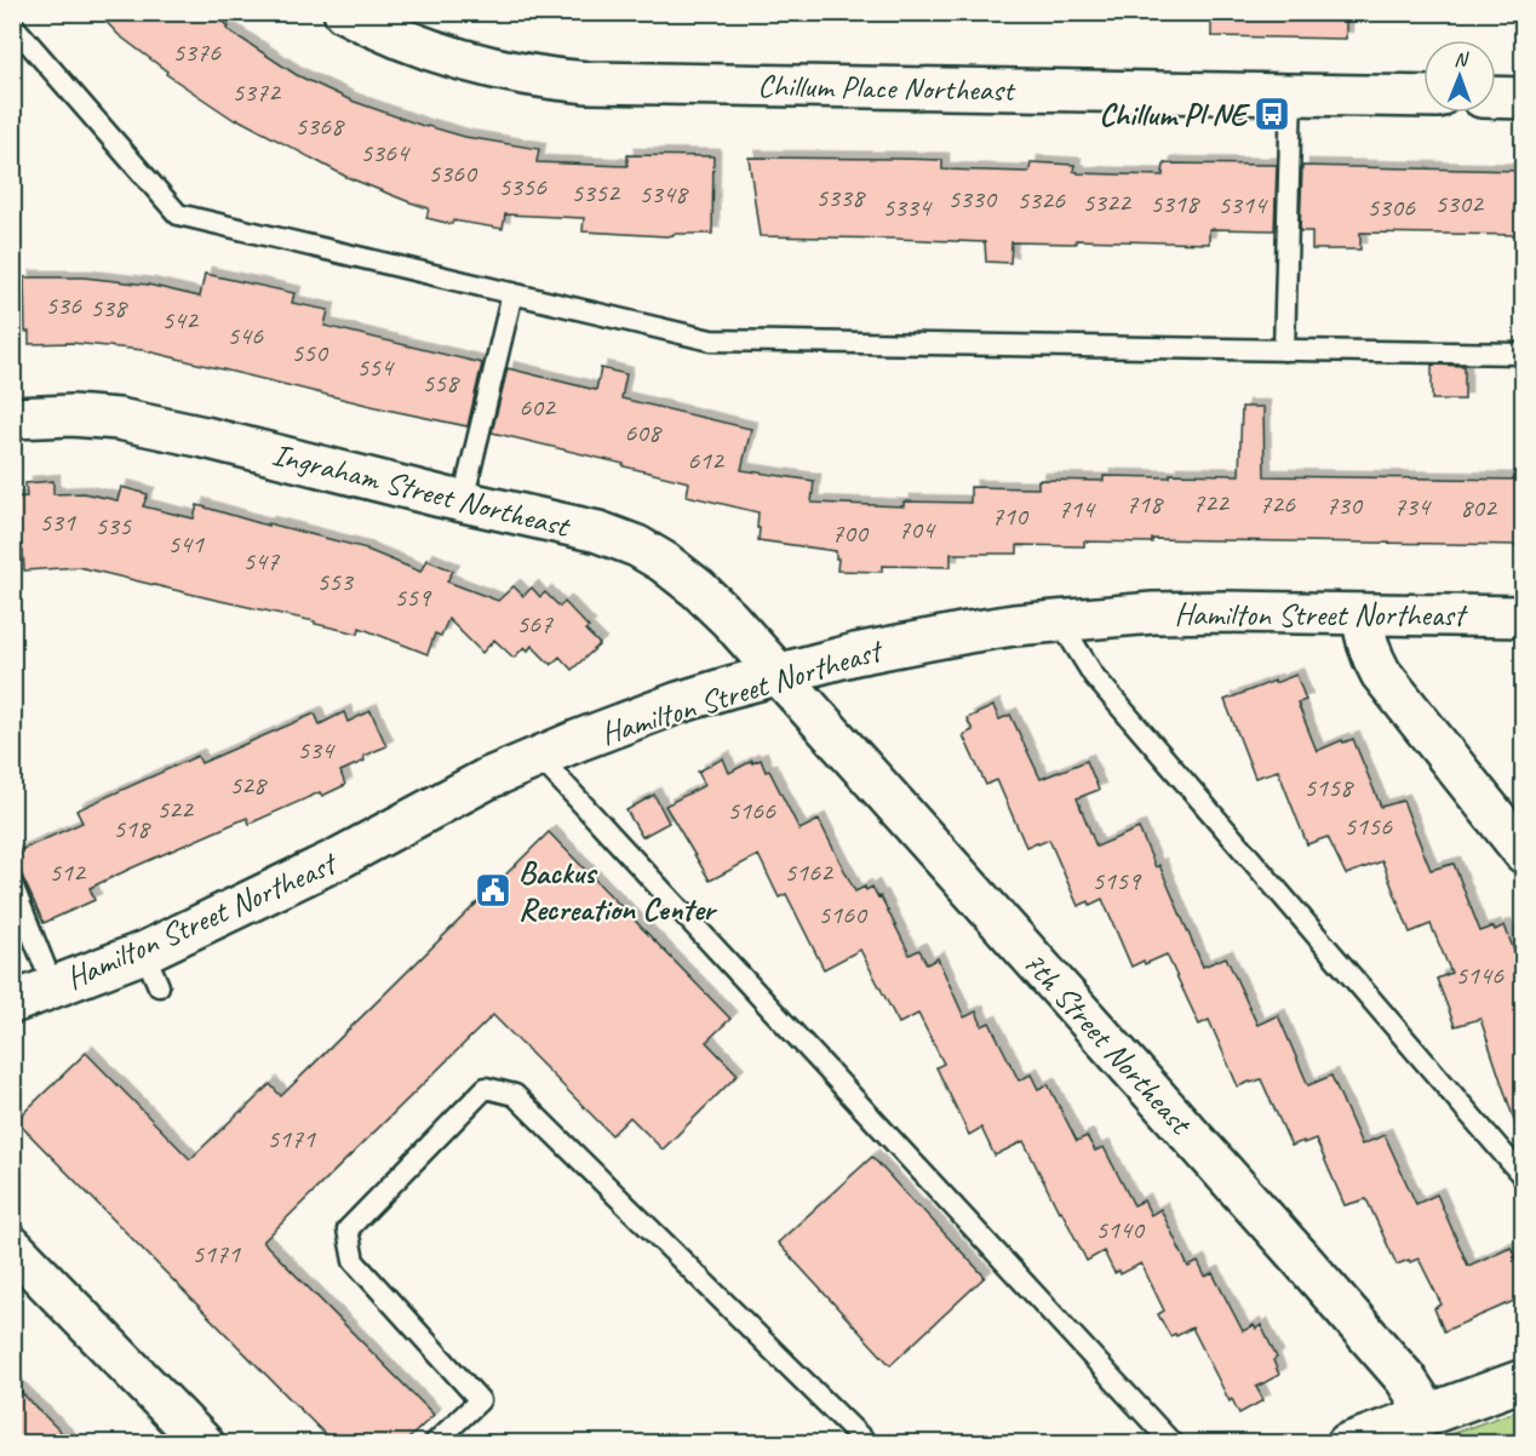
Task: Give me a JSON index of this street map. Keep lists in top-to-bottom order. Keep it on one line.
{"streets":{"street":["Chillum Place Northeast","Ingraham Street Northeast","Hamilton Street Northeast","7th Street Northeast"]},"crossings":[["Ingraham Street Northeast","Hamilton Street Northeast"],["Ingraham Street Northeast","7th Street Northeast"],["Hamilton Street Northeast","7th Street Northeast"]],"places":{"bus stop":["Chillum Pl NE"],"public building":["Backus Recreation Center"]},"house_numbers":["5376","5372","5368","5364","5360","5356","5352","5348","5338","5330","5326","5322","5318","5302","5314","5334","5306","536","538","542","546","550","554","558","602","608","612","722","718","726","730","734","802","714","710","531","535","704","700","541","547","553","559","567","534","528","5158","522","5166","5156","518","512","5162","5159","5160","5146","5171","5140","5171"],"north":"top"}
